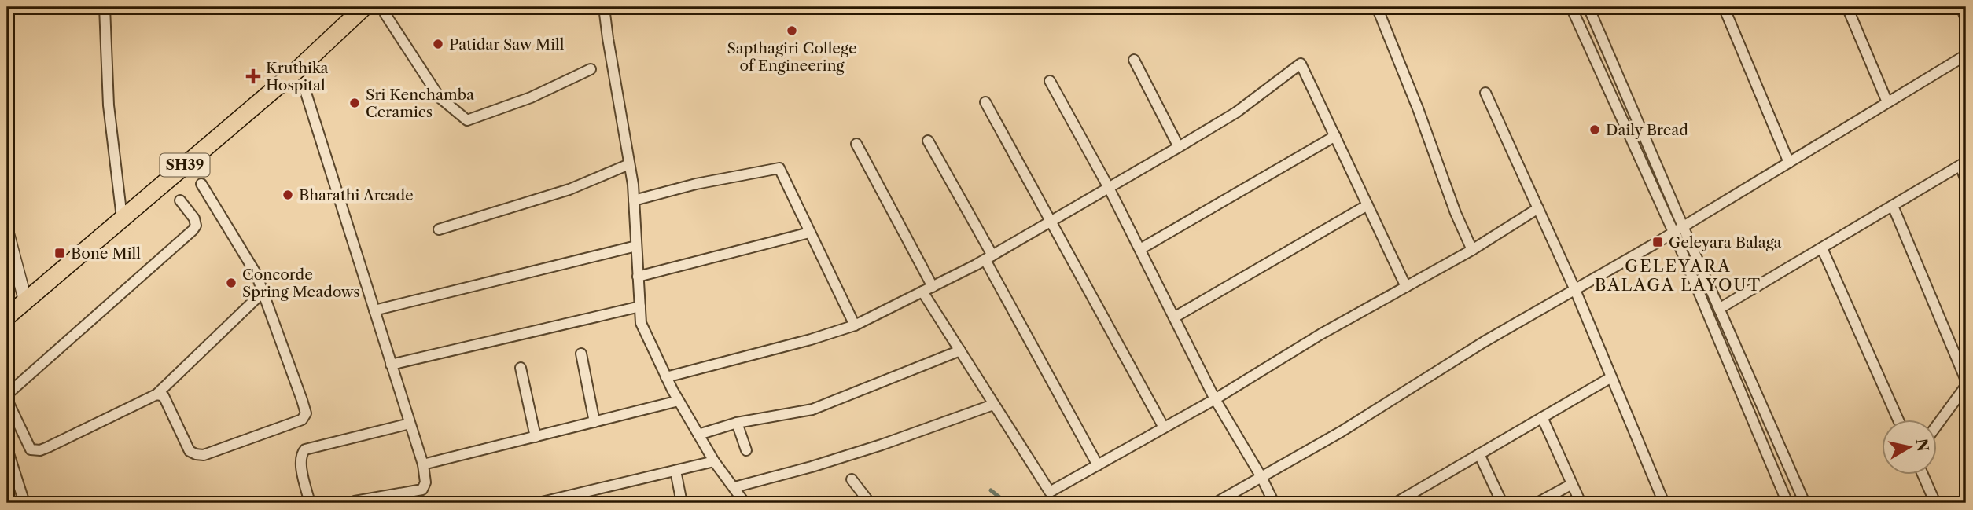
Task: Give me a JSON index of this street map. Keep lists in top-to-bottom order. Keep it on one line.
{"streets":{"main road":["SH39"]},"districts":["GELEYARA BALAGA LAYOUT"],"places":{"other":["Sapthagiri College of Engineering","Patidar Saw Mill","Sri Kenchamba Ceramics","Daily Bread","Bharathi Arcade","Concorde Spring Meadows"],"health":["Kruthika Hospital"],"transit":["Geleyara Balaga","Bone Mill"]},"north":"right"}
